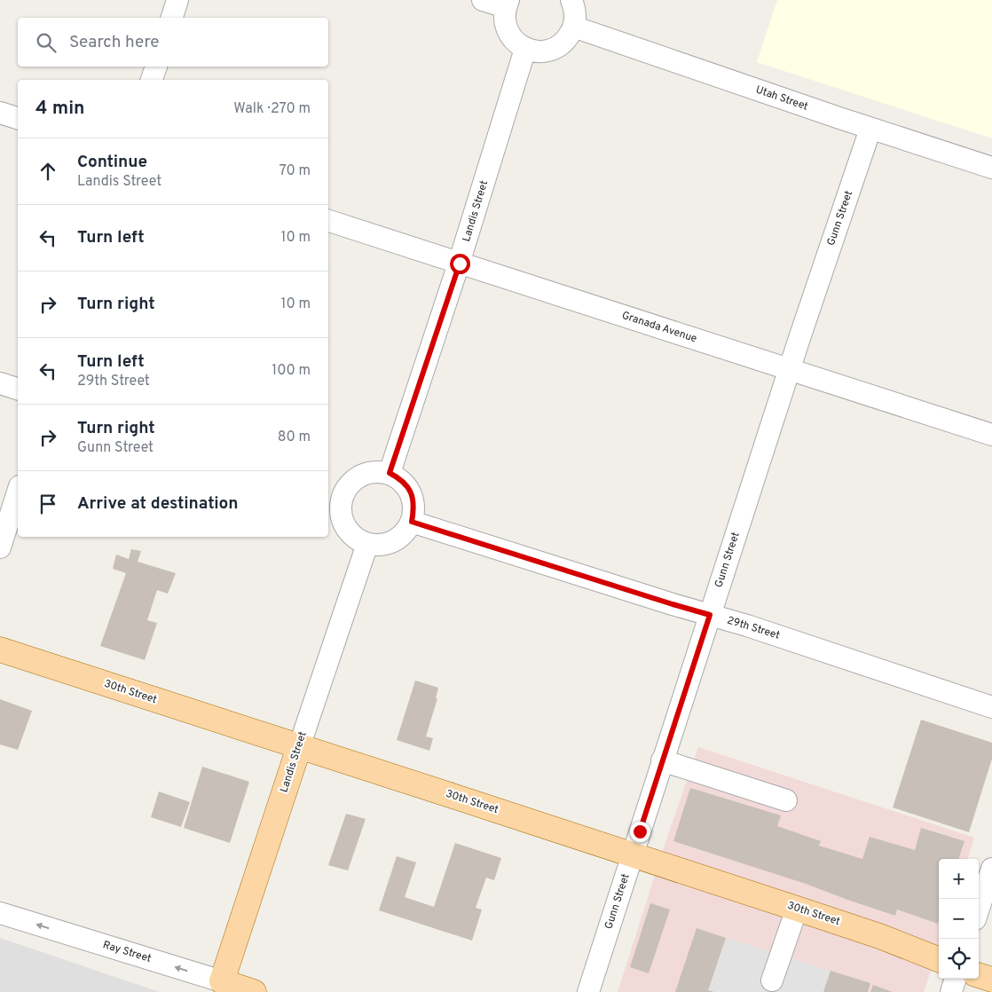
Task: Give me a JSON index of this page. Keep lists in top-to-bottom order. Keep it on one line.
{"streets":{"main road":["Landis Street","30th Street","Ray Street"],"street":["Utah Street","Gunn Street","Granada Avenue","29th Street"]},"crossings":[["Utah Street","Gunn Street"],["Landis Street","Granada Avenue"],["Landis Street","29th Street"],["Landis Street","30th Street"],["Landis Street","Ray Street"],["Gunn Street","Granada Avenue"],["Gunn Street","29th Street"],["Gunn Street","30th Street"]],"one_way":["Ray Street"],"page":{"search":"Search here","heading":["4 min","Walk · 270 m"],"list":[["Continue","Landis Street","70 m"],["Turn left","10 m"],["Turn right","10 m"],["Turn left","29th Street","100 m"],["Turn right","Gunn Street","80 m"],"Arrive at destination"],"map_buttons":["+","−"]}}
